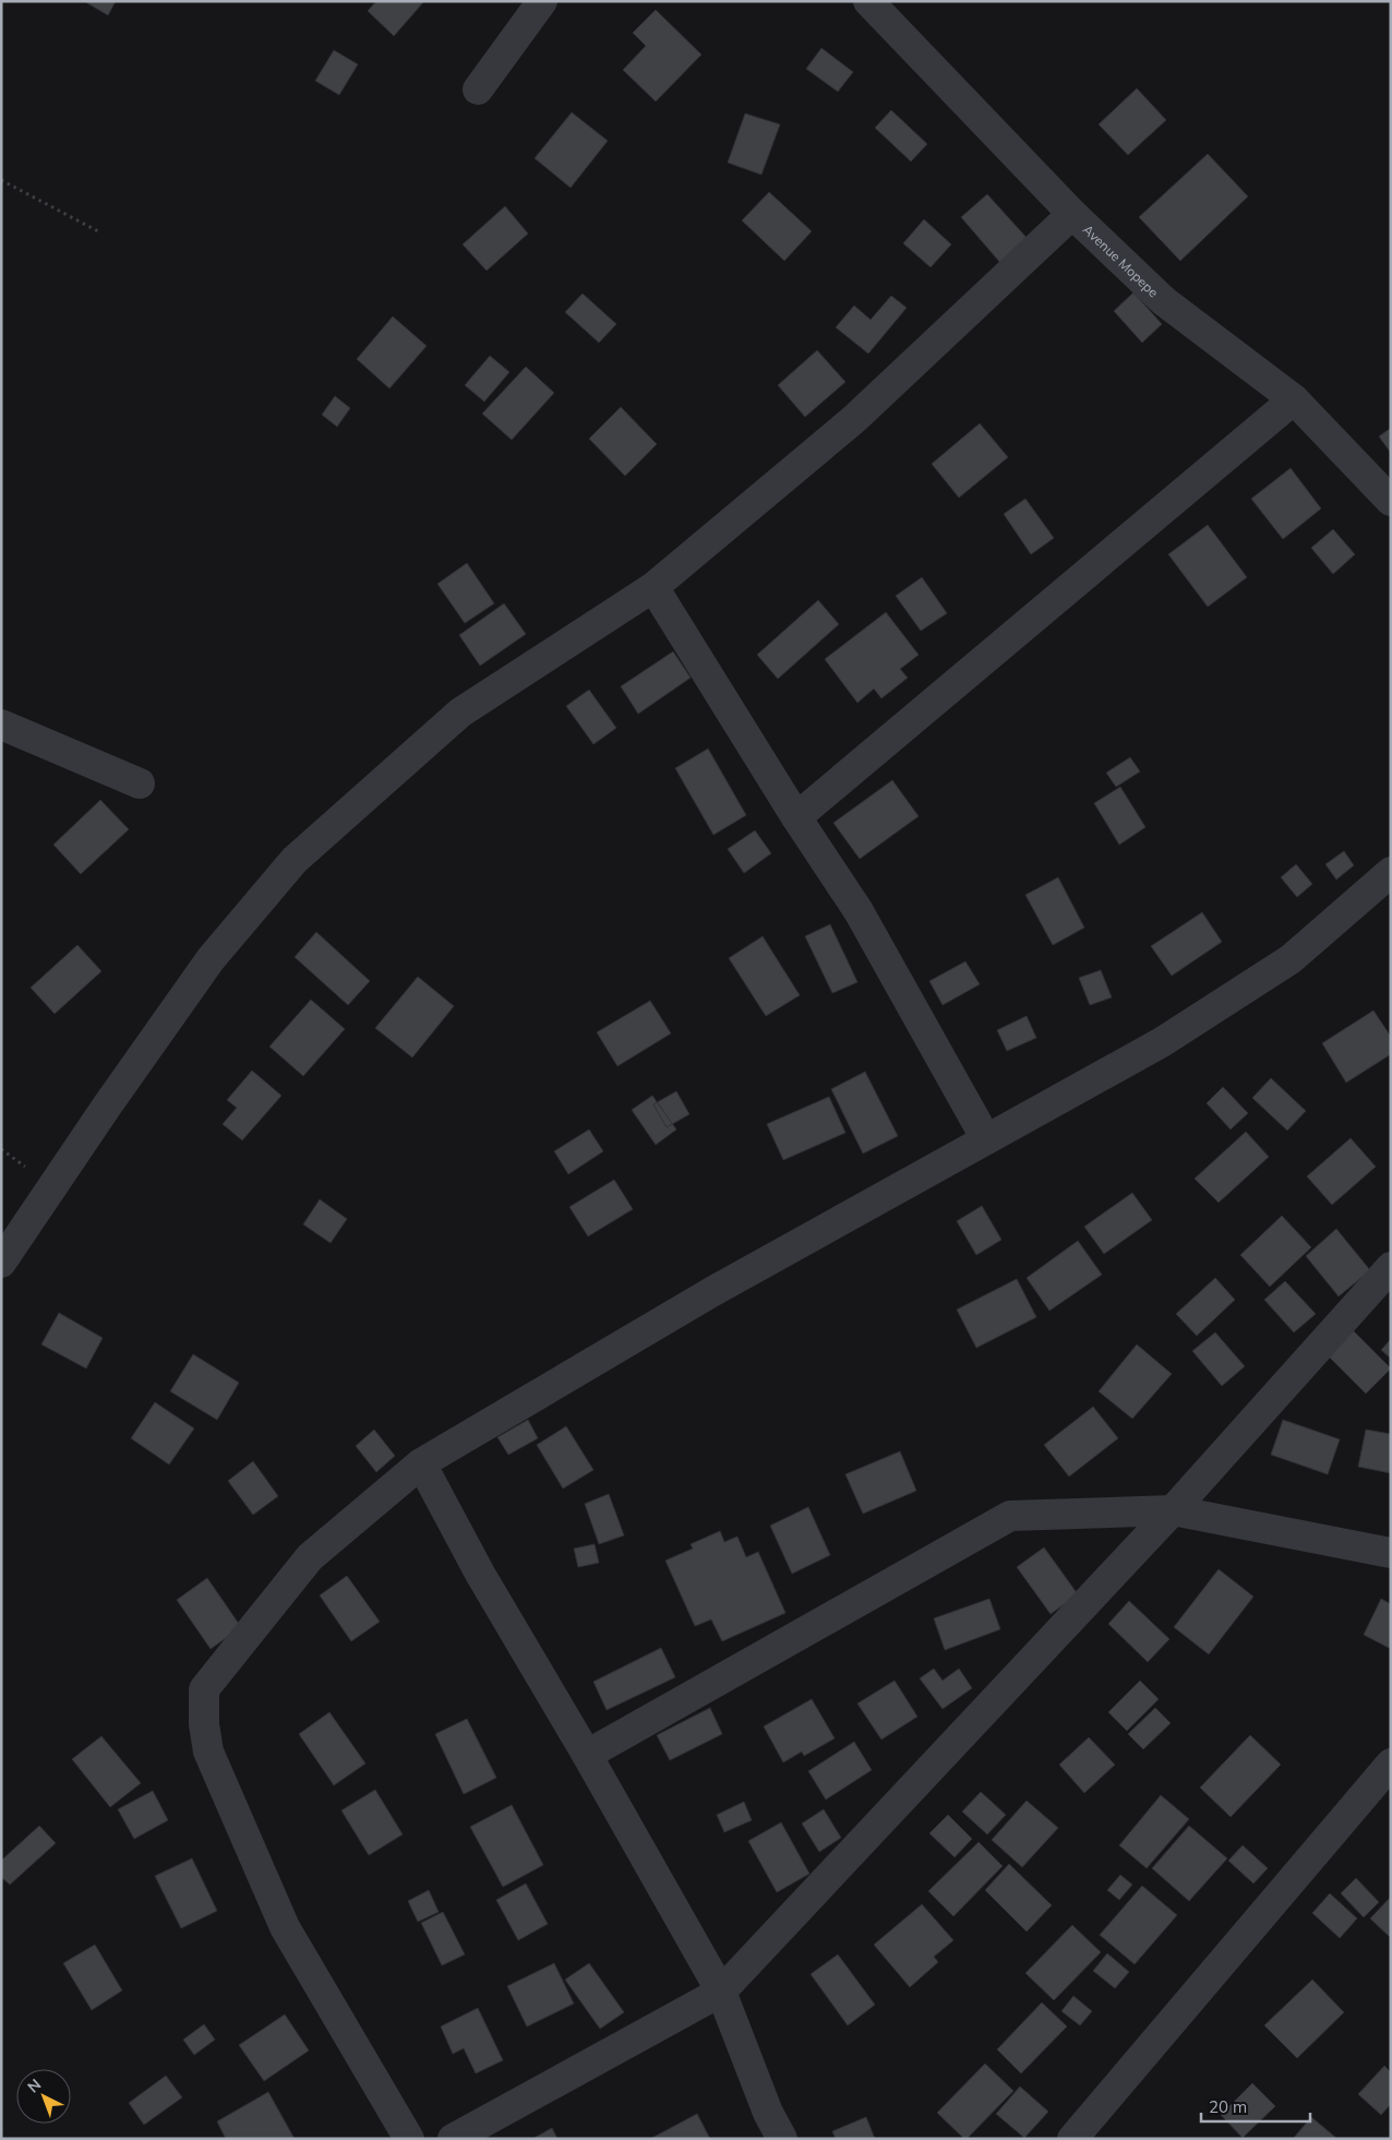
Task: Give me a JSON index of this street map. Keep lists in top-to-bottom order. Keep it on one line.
{"streets":{"street":["Avenue Mopepe"]},"scale_bar":"20 m","north":"top left"}
